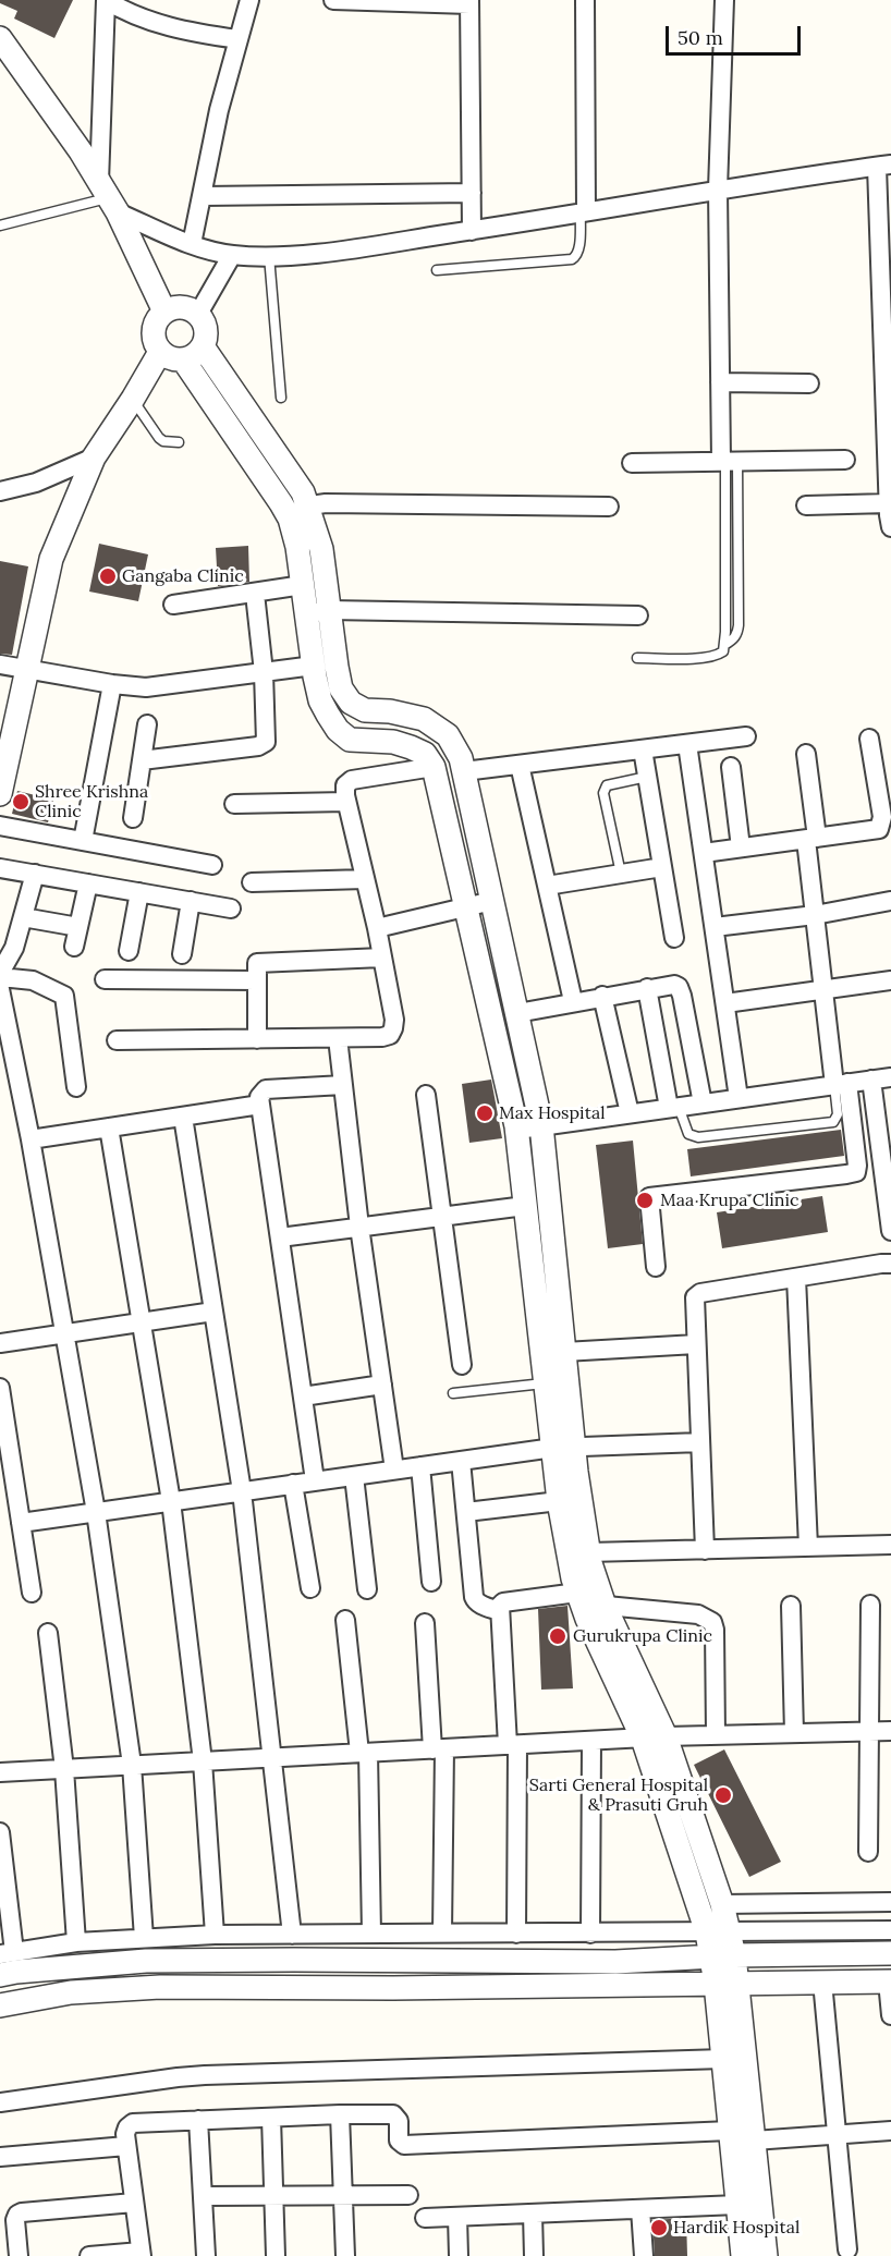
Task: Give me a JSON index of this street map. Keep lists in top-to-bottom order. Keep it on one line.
{"places":["Gangaba Clinic","Shree Krishna Clinic","Max Hospital","Maa Krupa Clinic","Gurukrupa Clinic","Sarti General Hospital & Prasuti Gruh","Hardik Hospital"],"scale_bar":"50 m"}
